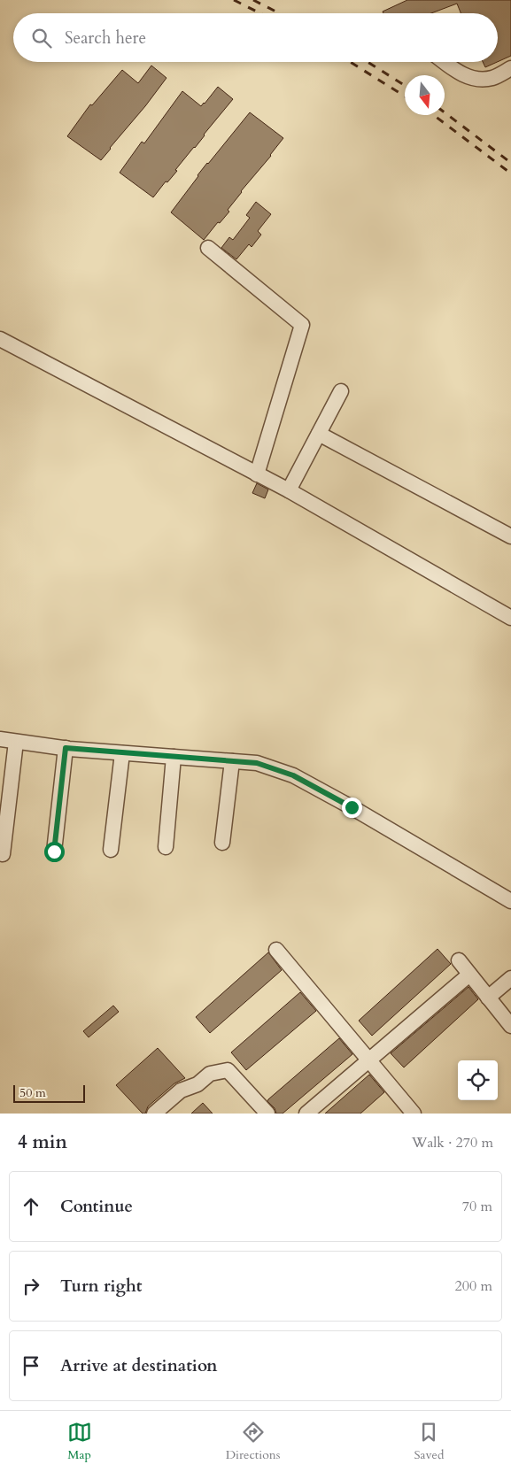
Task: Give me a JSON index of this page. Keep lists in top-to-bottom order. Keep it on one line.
{"scale_bar":"50 m","north":"bottom","page":{"search":"Search here","scale":"50 m","heading":["4 min","Walk · 270 m"],"list":[["Continue","70 m"],["Turn right","200 m"],"Arrive at destination"],"nav":["Map","Directions","Saved"]}}
